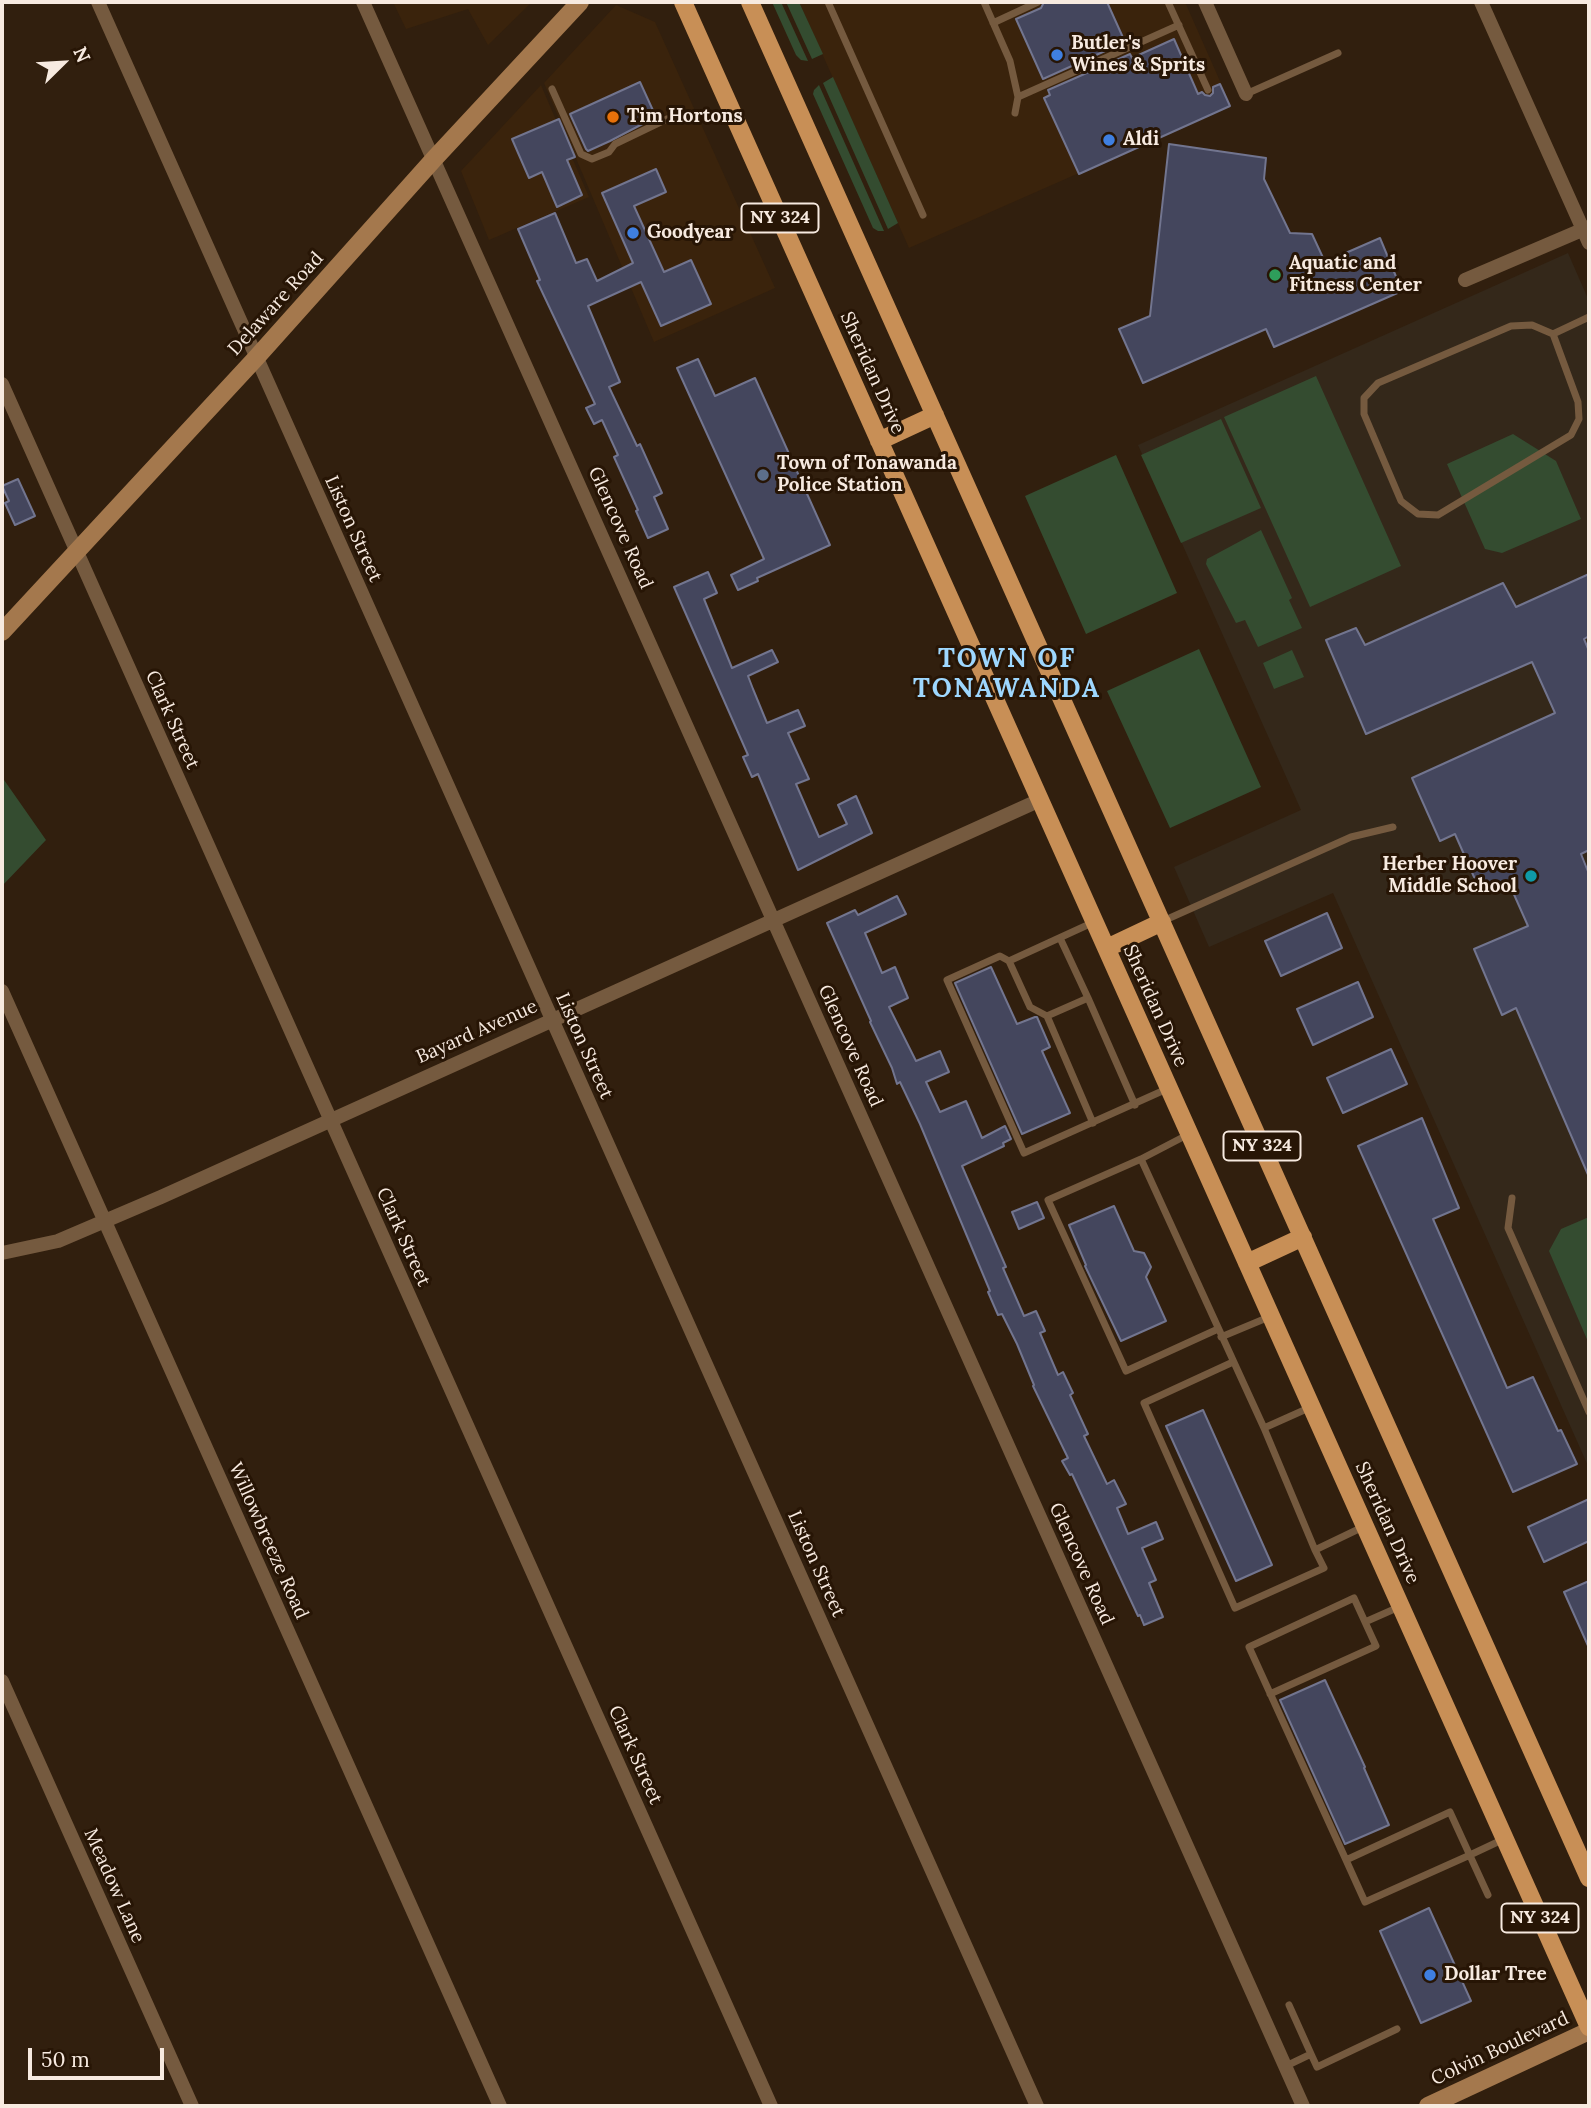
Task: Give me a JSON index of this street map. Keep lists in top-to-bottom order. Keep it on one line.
{"streets":{"main road":["NY 324","Sheridan Drive"],"street":["Delaware Road","Glencove Road","Liston Street","Clark Street","Bayard Avenue","Willowbreeze Road","Meadow Lane","Colvin Boulevard"]},"crossings":[["Delaware Road","Glencove Road"],["Delaware Road","Liston Street"],["Delaware Road","Clark Street"],["Sheridan Drive","Bayard Avenue"],["Sheridan Drive","Colvin Boulevard"],["Glencove Road","Bayard Avenue"],["Liston Street","Bayard Avenue"],["Clark Street","Bayard Avenue"],["Bayard Avenue","Willowbreeze Road"]],"districts":["TOWN OF TONAWANDA"],"places":["Butler's Wines & Sprits","Tim Hortons","Aldi","Goodyear","Aquatic and Fitness Center","Town of Tonawanda Police Station","Herber Hoover Middle School","Dollar Tree"],"scale_bar":"50 m","north":"top right"}
